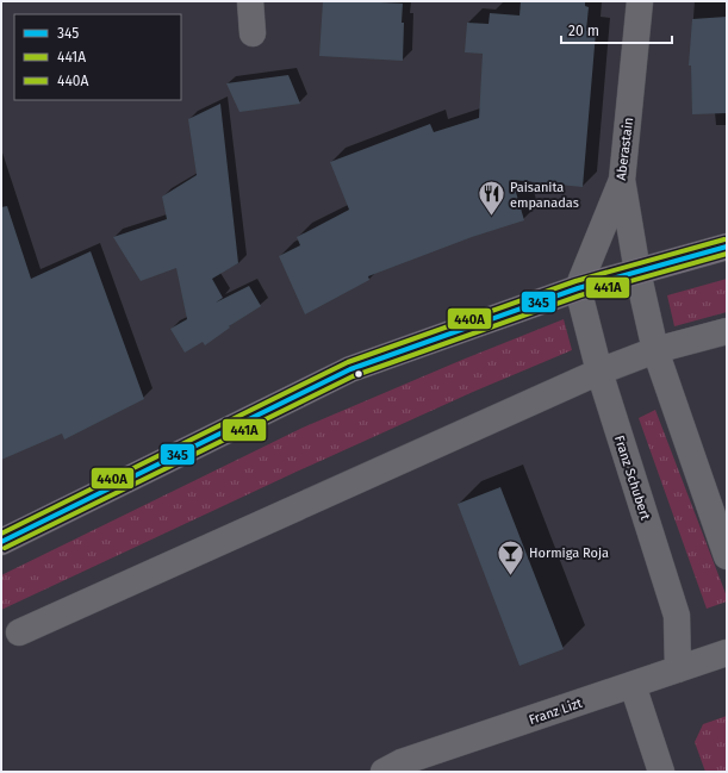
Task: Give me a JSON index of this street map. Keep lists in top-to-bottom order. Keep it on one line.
{"streets":{"street":["Aberastain","Franz Schubert","Franz Lizt"]},"crossings":[["Aberastain","Franz Schubert"],["Franz Schubert","Franz Lizt"]],"places":{"restaurant":["Paisanita empanadas"],"bar":["Hormiga Roja"]},"lines":["transit line 440A","transit line 345","transit line 441A"],"legend":["345","441A","440A"],"scale_bar":"20 m"}
